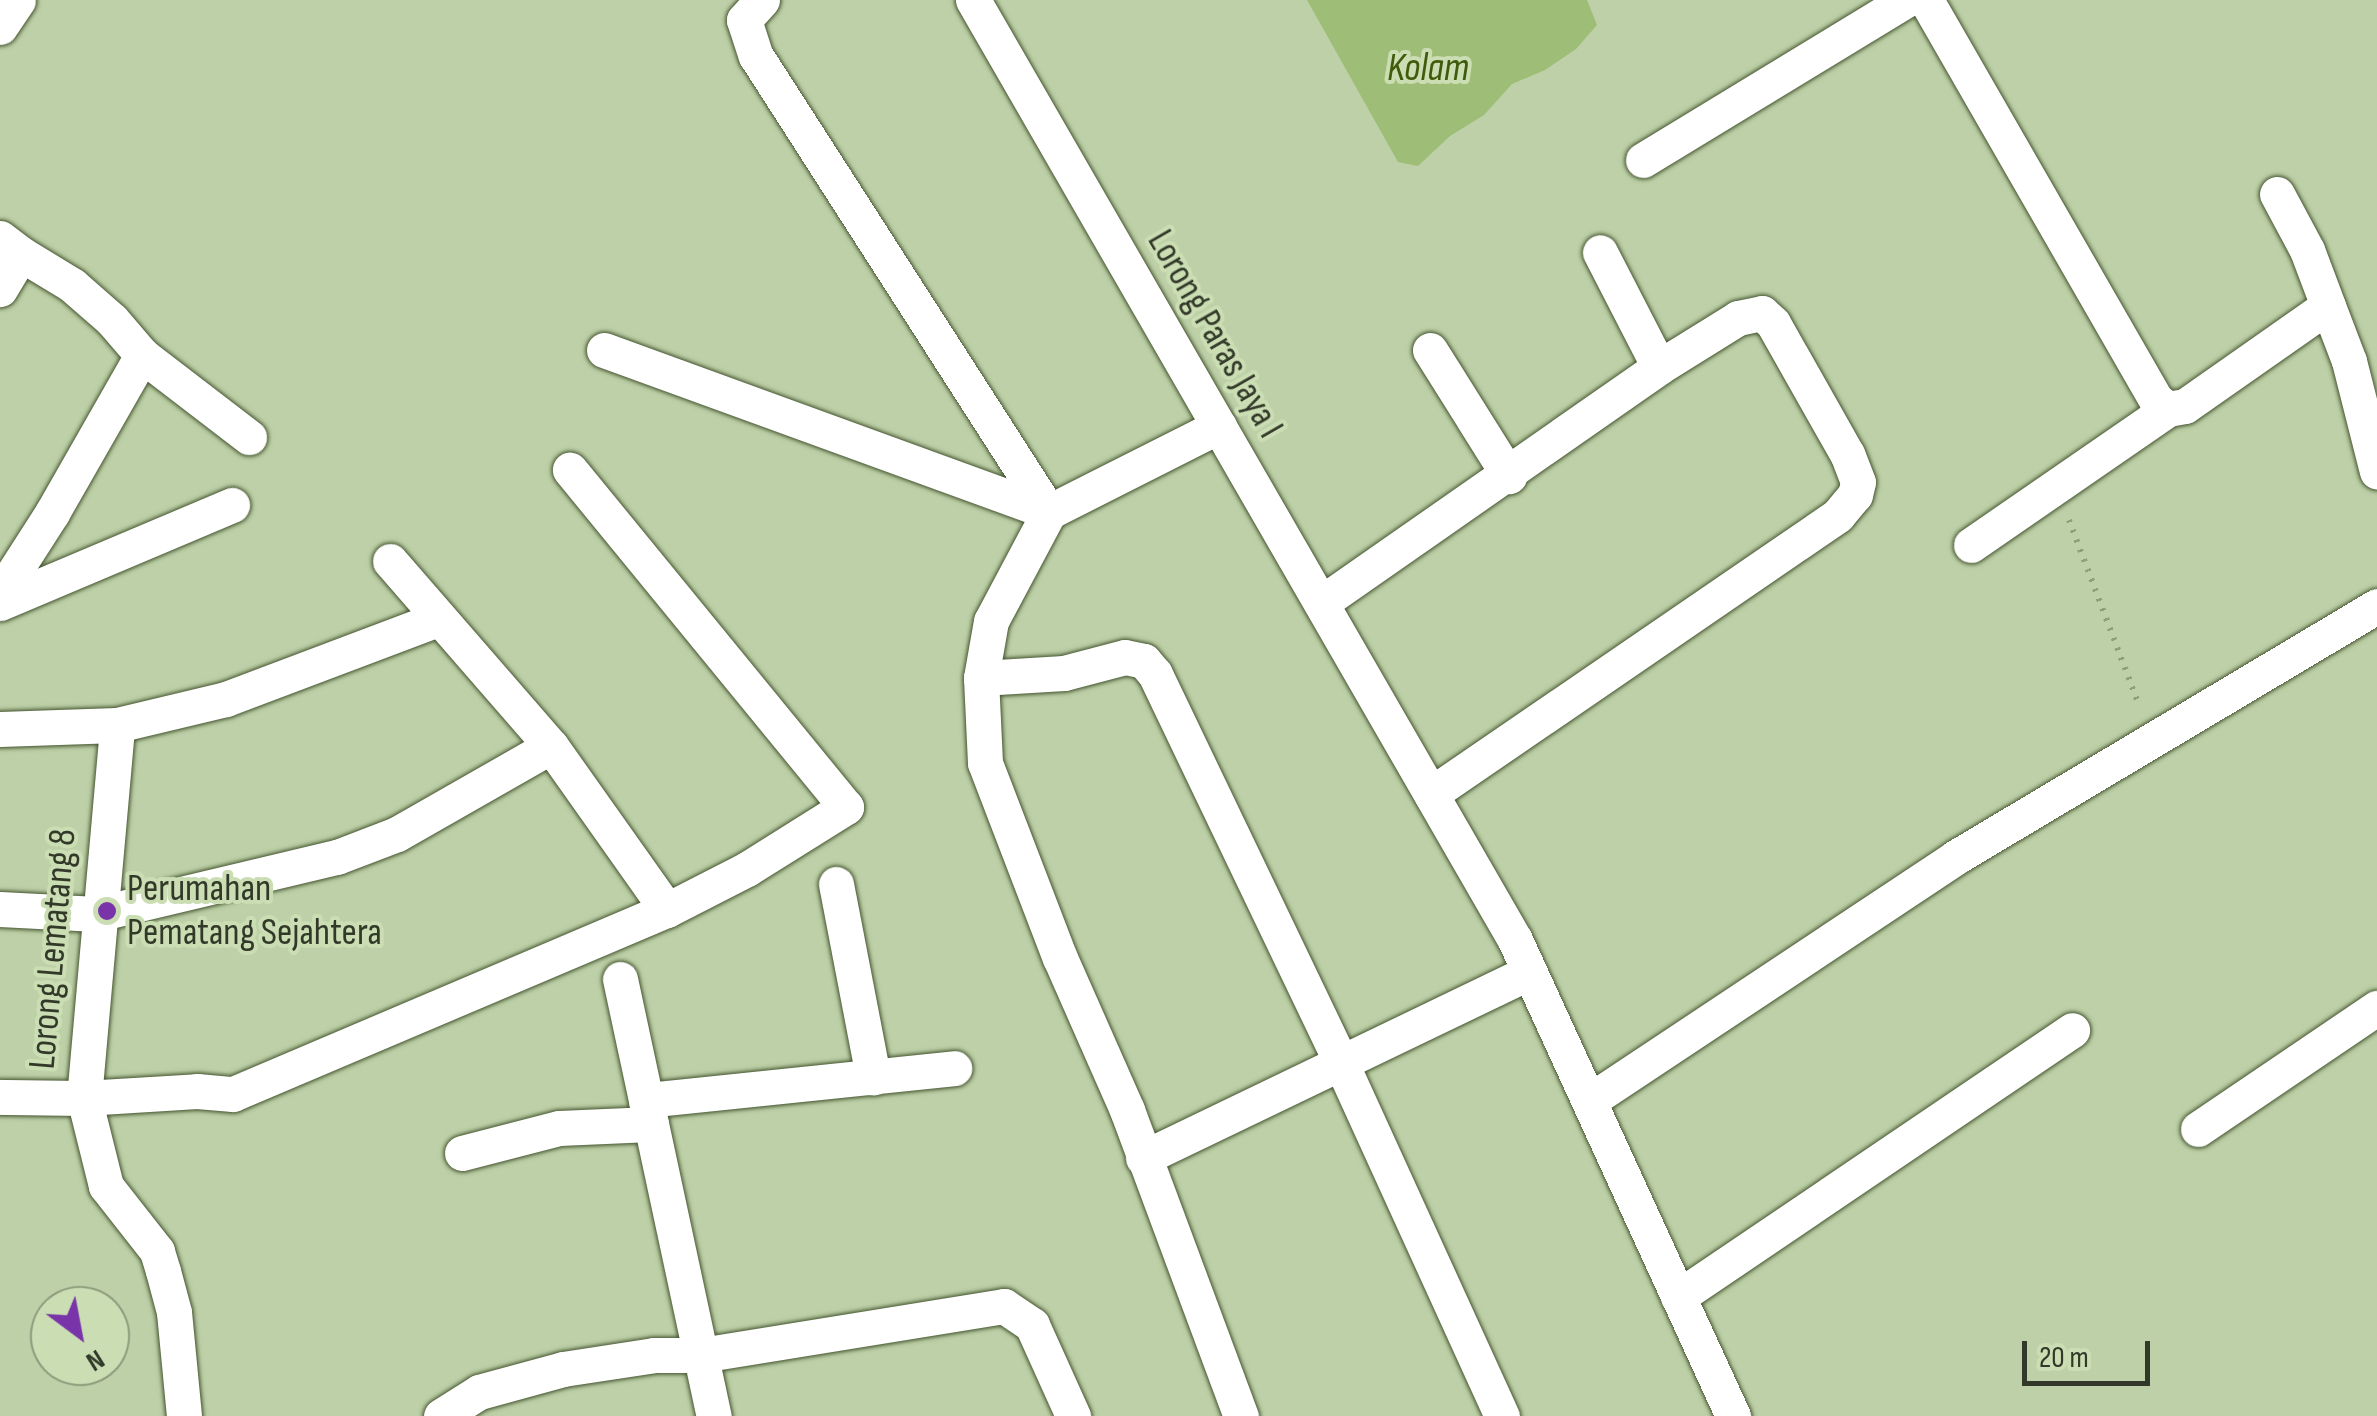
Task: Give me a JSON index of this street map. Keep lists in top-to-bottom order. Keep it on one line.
{"streets":{"street":["Lorong Paras Jaya I","Lorong Lematang 8"]},"water":["Kolam"],"places":["Perumahan Pematang Sejahtera"],"scale_bar":"20 m","north":"bottom right"}
